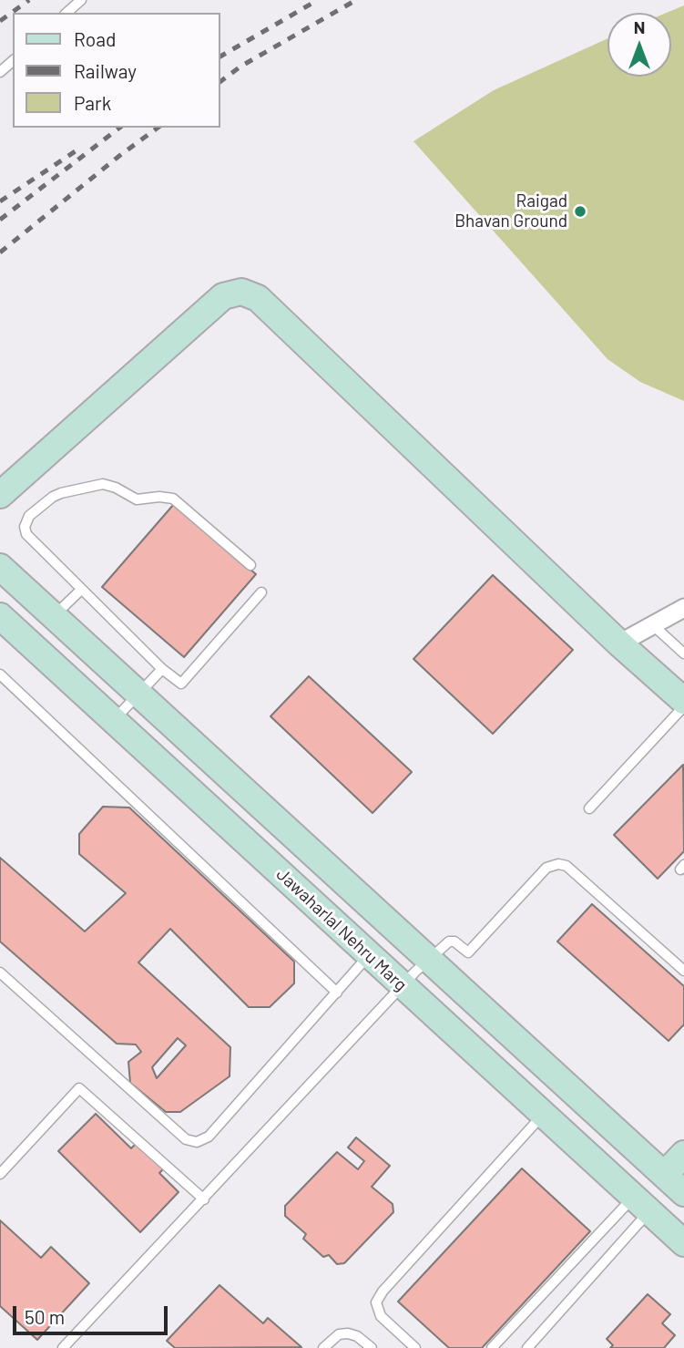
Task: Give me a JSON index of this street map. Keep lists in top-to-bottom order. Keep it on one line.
{"streets":{"street":["Jawaharlal Nehru Marg"]},"places":["Raigad Bhavan Ground"],"legend":["Road","Railway","Park"],"scale_bar":"50 m","north":"top"}
